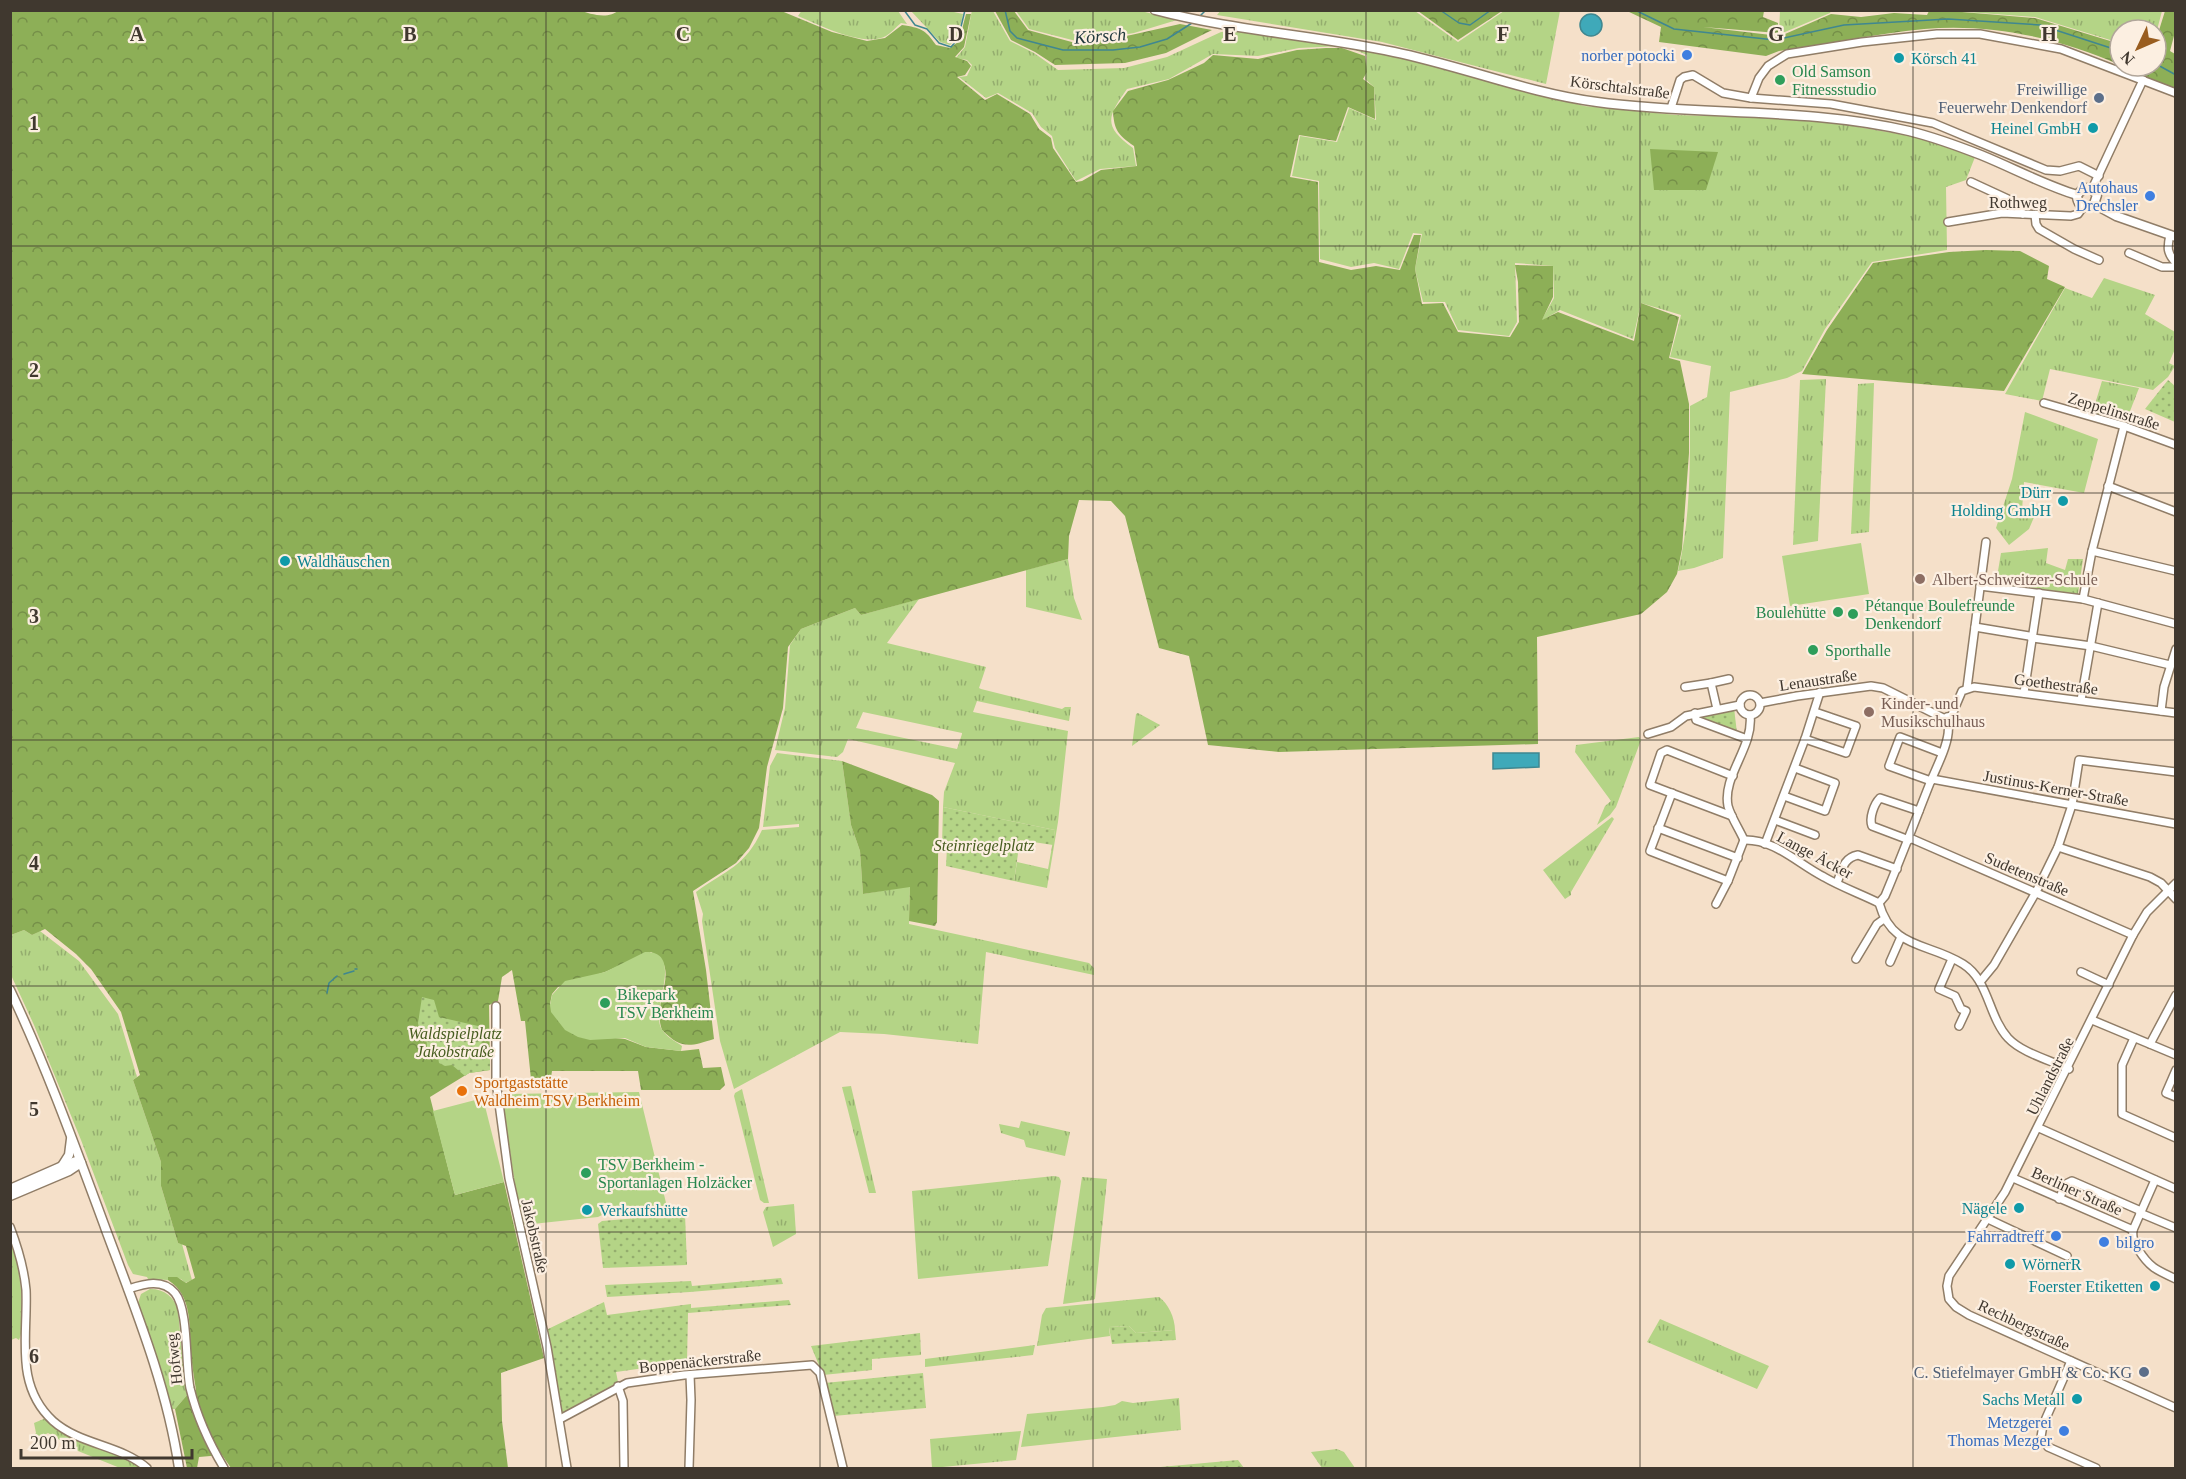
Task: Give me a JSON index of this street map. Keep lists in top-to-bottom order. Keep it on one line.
{"streets":{"main road":["Körschtalstraße"],"street":["Rothweg","Zeppelinstraße","Lenaustraße","Goethestraße","Justinus-Kerner-Straße","Lange Äcker","Sudetenstraße","Uhlandstraße","Berliner Straße","Jakobstraße","Rechbergstraße","Hofweg","Boppenäckerstraße"]},"crossings":[["Körschtalstraße","Rothweg"],["Sudetenstraße","Uhlandstraße"],["Uhlandstraße","Berliner Straße"],["Uhlandstraße","Rechbergstraße"],["Berliner Straße","Rechbergstraße"],["Jakobstraße","Boppenäckerstraße"]],"water":["Körsch"],"parks":["Steinriegelplatz","Waldspielplatz Jakobstraße"],"places":["norber potocki","Körsch 41","Old Samson Fitnessstudio","Freiwillige Feuerwehr Denkendorf","Heinel GmbH","Autohaus Drechsler","Dürr Holding GmbH","Waldhäuschen","Albert-Schweitzer-Schule","Boulehütte","Pétanque Boulefreunde Denkendorf","Sporthalle","Kinder- und Musikschulhaus","Bikepark TSV Berkheim","Sportgaststätte Waldheim TSV Berkheim","TSV Berkheim - Sportanlagen Holzäcker","Nägele","Verkaufshütte","Fahrradtreff","bilgro","WörnerR","Foerster Etiketten","C. Stiefelmayer GmbH & Co. KG","Sachs Metall","Metzgerei Thomas Mezger"],"scale_bar":"200 m","north":"bottom left","grid":{"columns":["A","B","C","D","E","F","G","H"],"rows":["1","2","3","4","5","6"]}}
